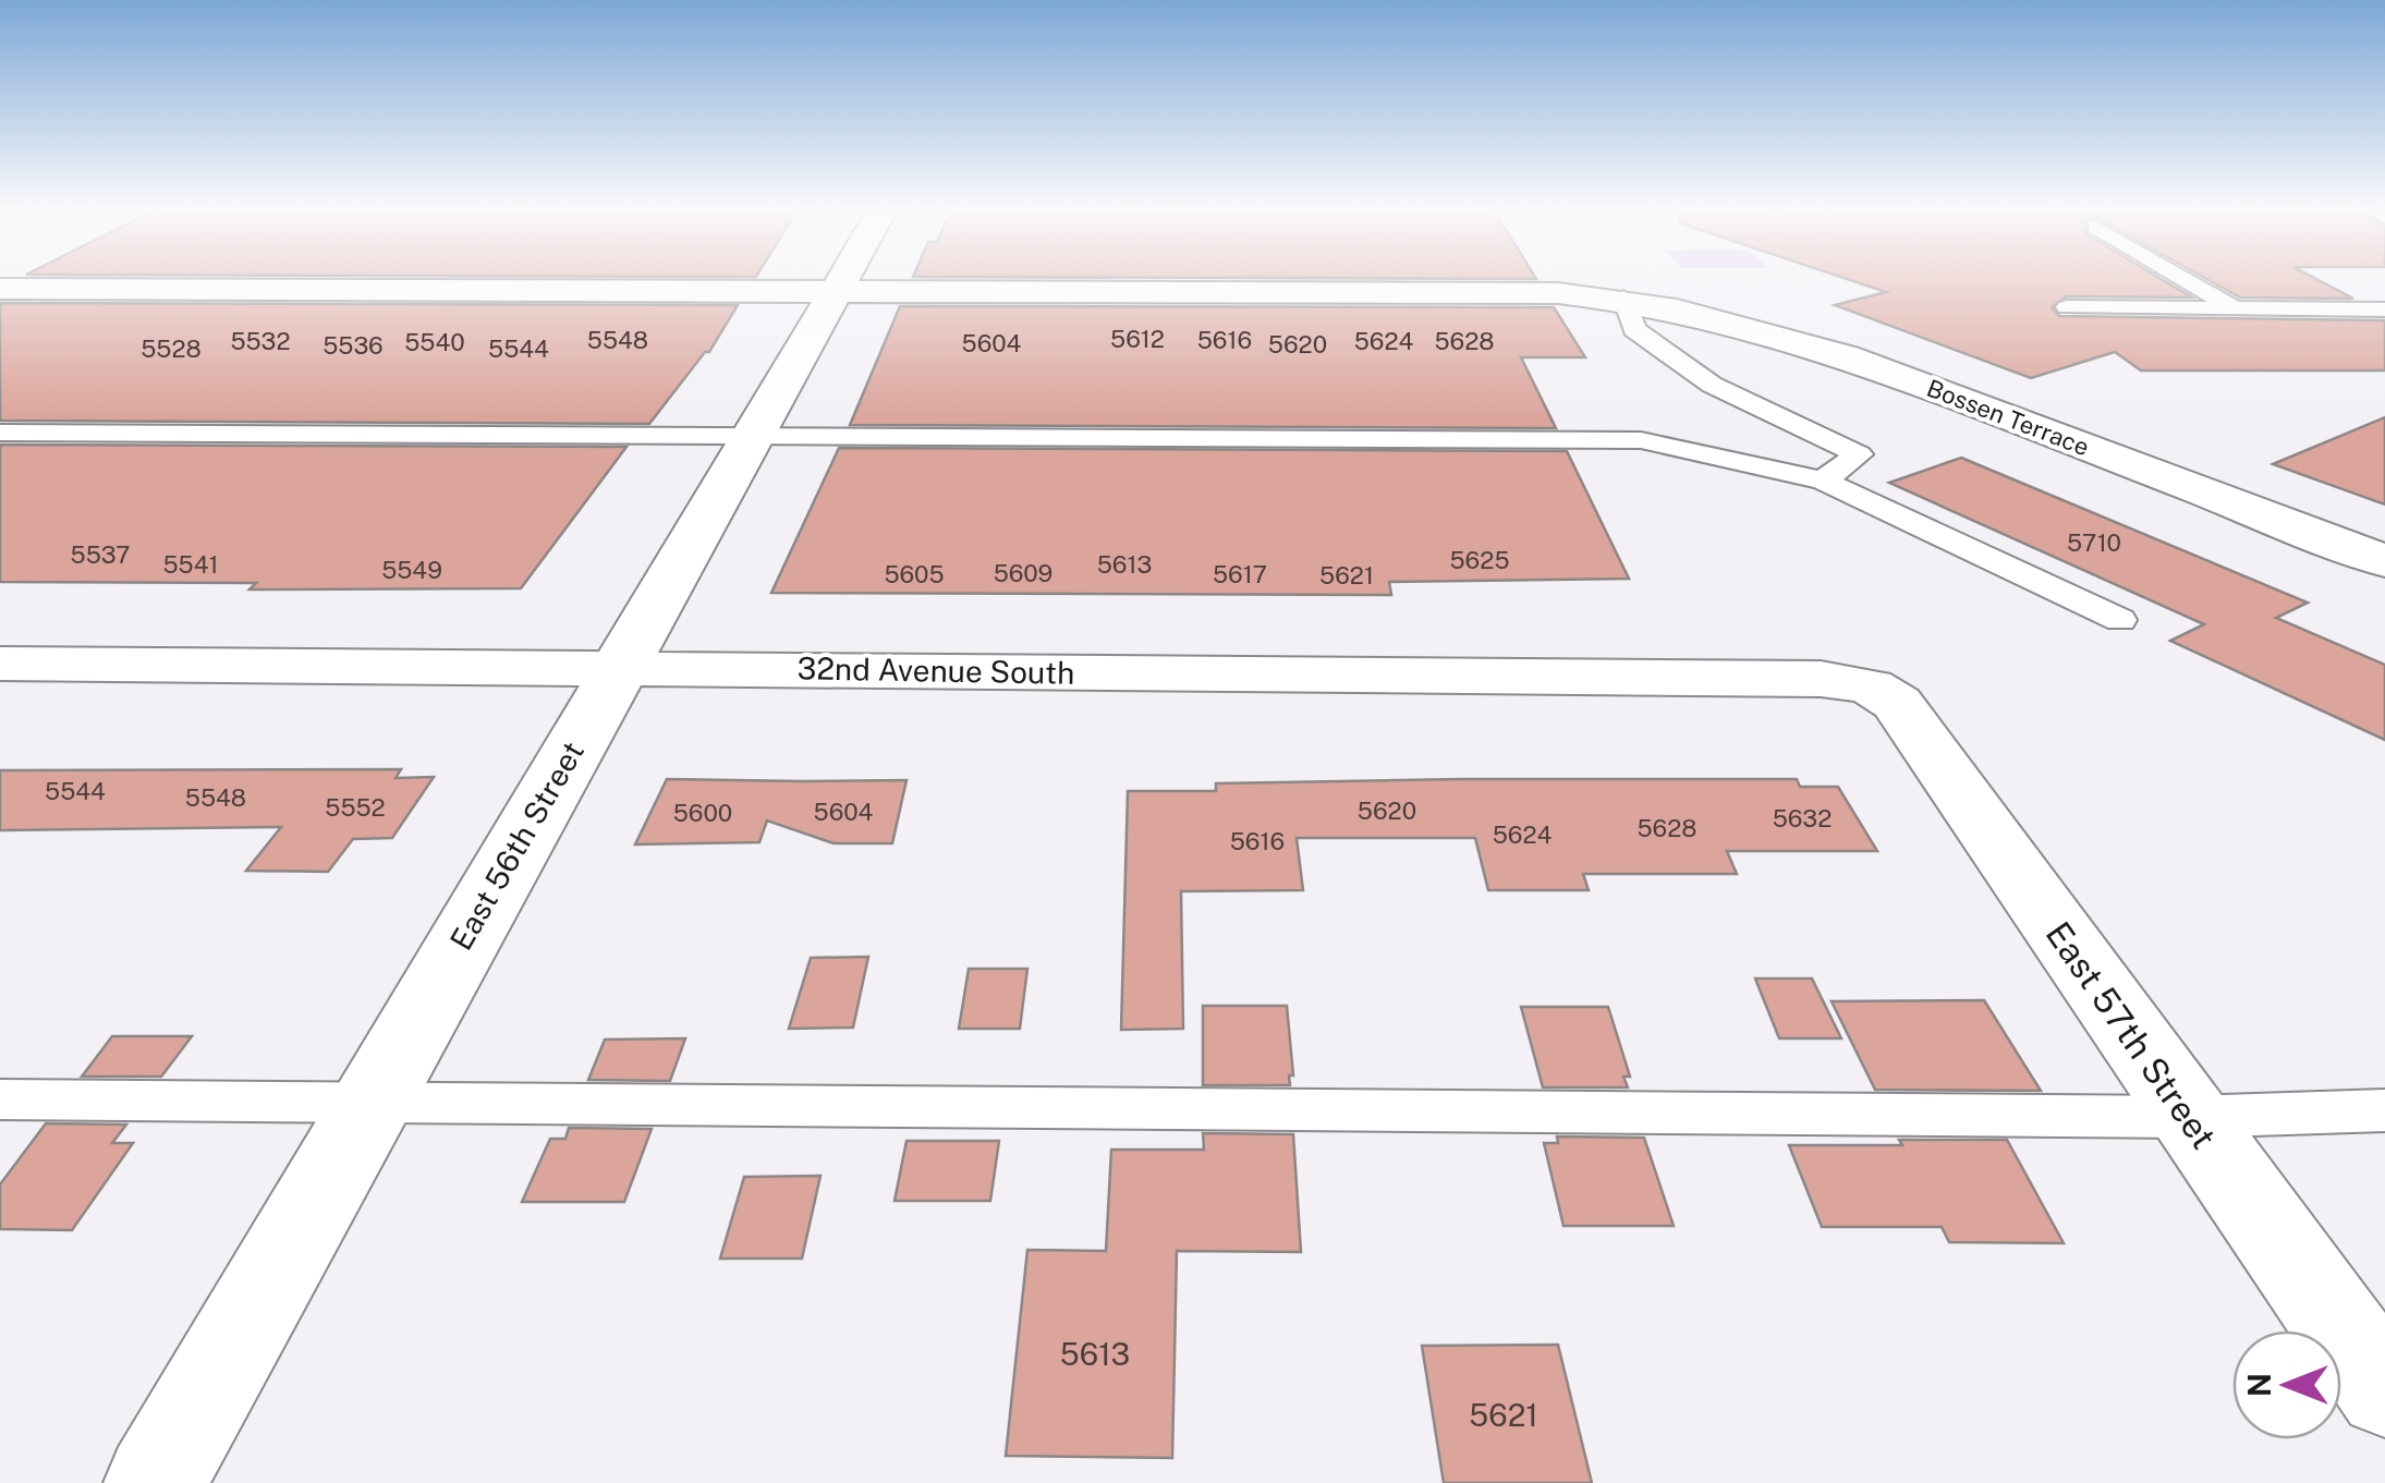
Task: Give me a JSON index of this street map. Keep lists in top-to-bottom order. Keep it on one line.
{"streets":{"street":["Bossen Terrace","32nd Avenue South","East 56th Street","East 57th Street"]},"crossings":[["Bossen Terrace","East 56th Street"],["32nd Avenue South","East 56th Street"],["32nd Avenue South","East 57th Street"]],"house_numbers":["5612","5548","5616","5532","5624","5628","5540","5604","5620","5536","5528","5544","5710","5537","5625","5541","5613","5549","5609","5605","5617","5621","5544","5548","5552","5620","5604","5600","5632","5628","5624","5616","5613","5621"],"north":"left"}
